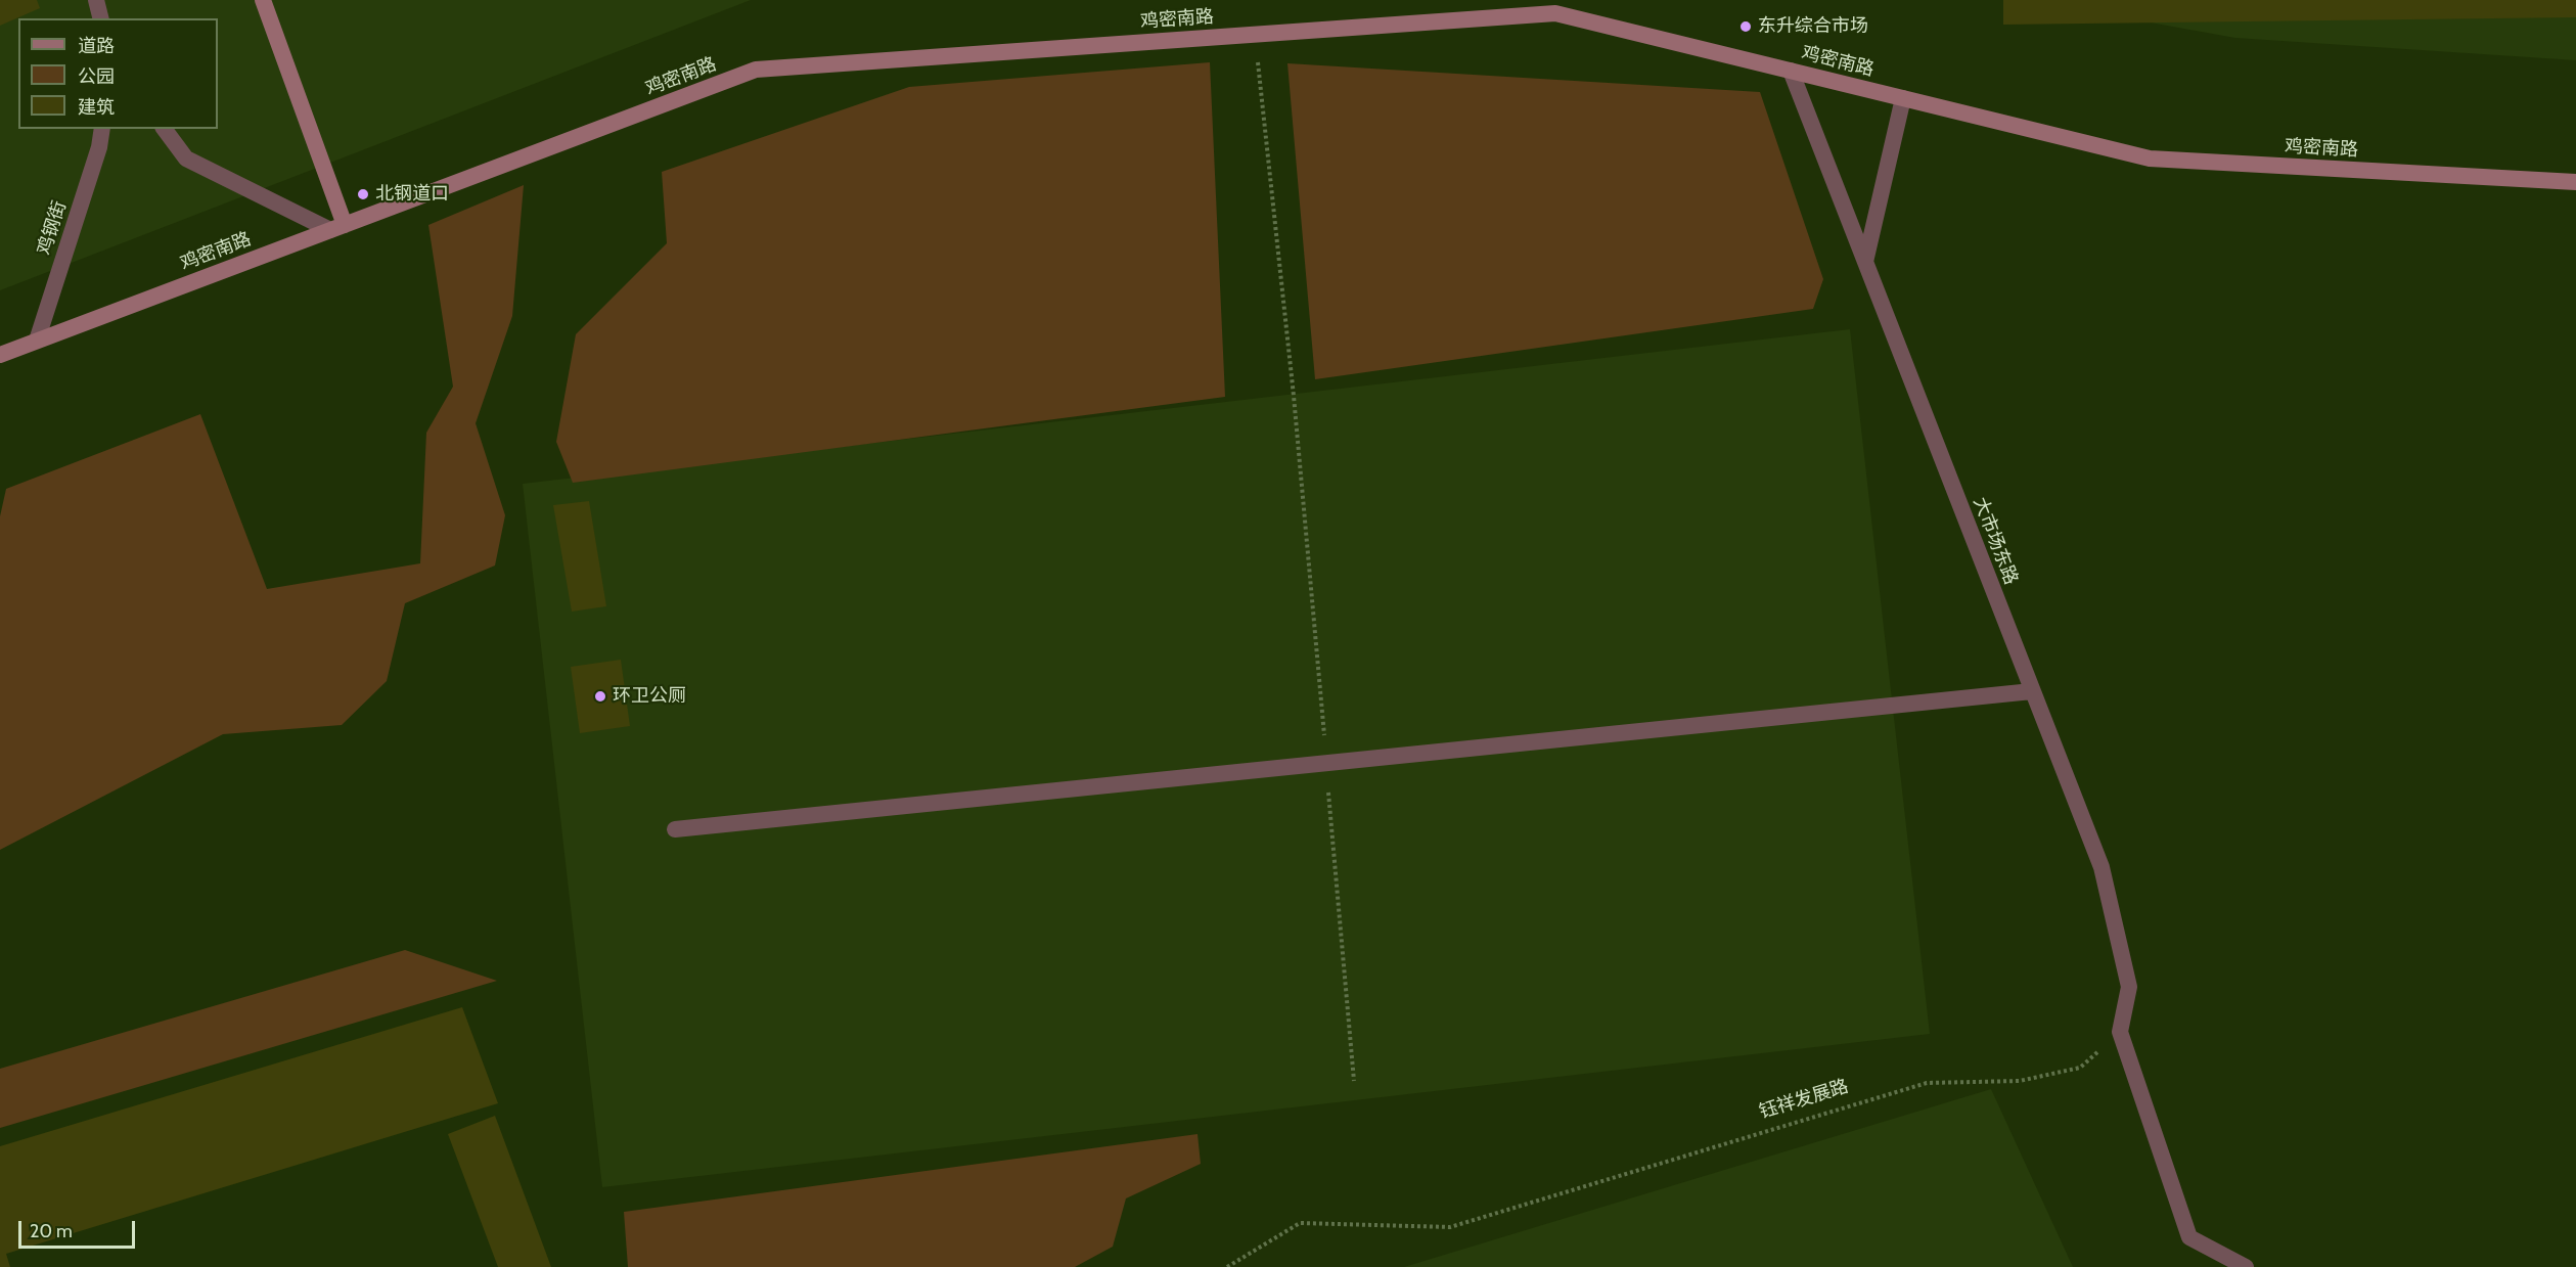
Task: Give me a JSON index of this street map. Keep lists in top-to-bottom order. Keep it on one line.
{"streets":{"main road":["鸡密南路"],"street":["鸡钢街","大市场东路"],"path":["钰祥发展路"]},"crossings":[["鸡密南路","鸡钢街"],["鸡密南路","大市场东路"],["大市场东路","钰祥发展路"]],"places":["东升综合市场","北钢道口","环卫公厕"],"legend":["道路","公园","建筑"],"scale_bar":"20 m"}
